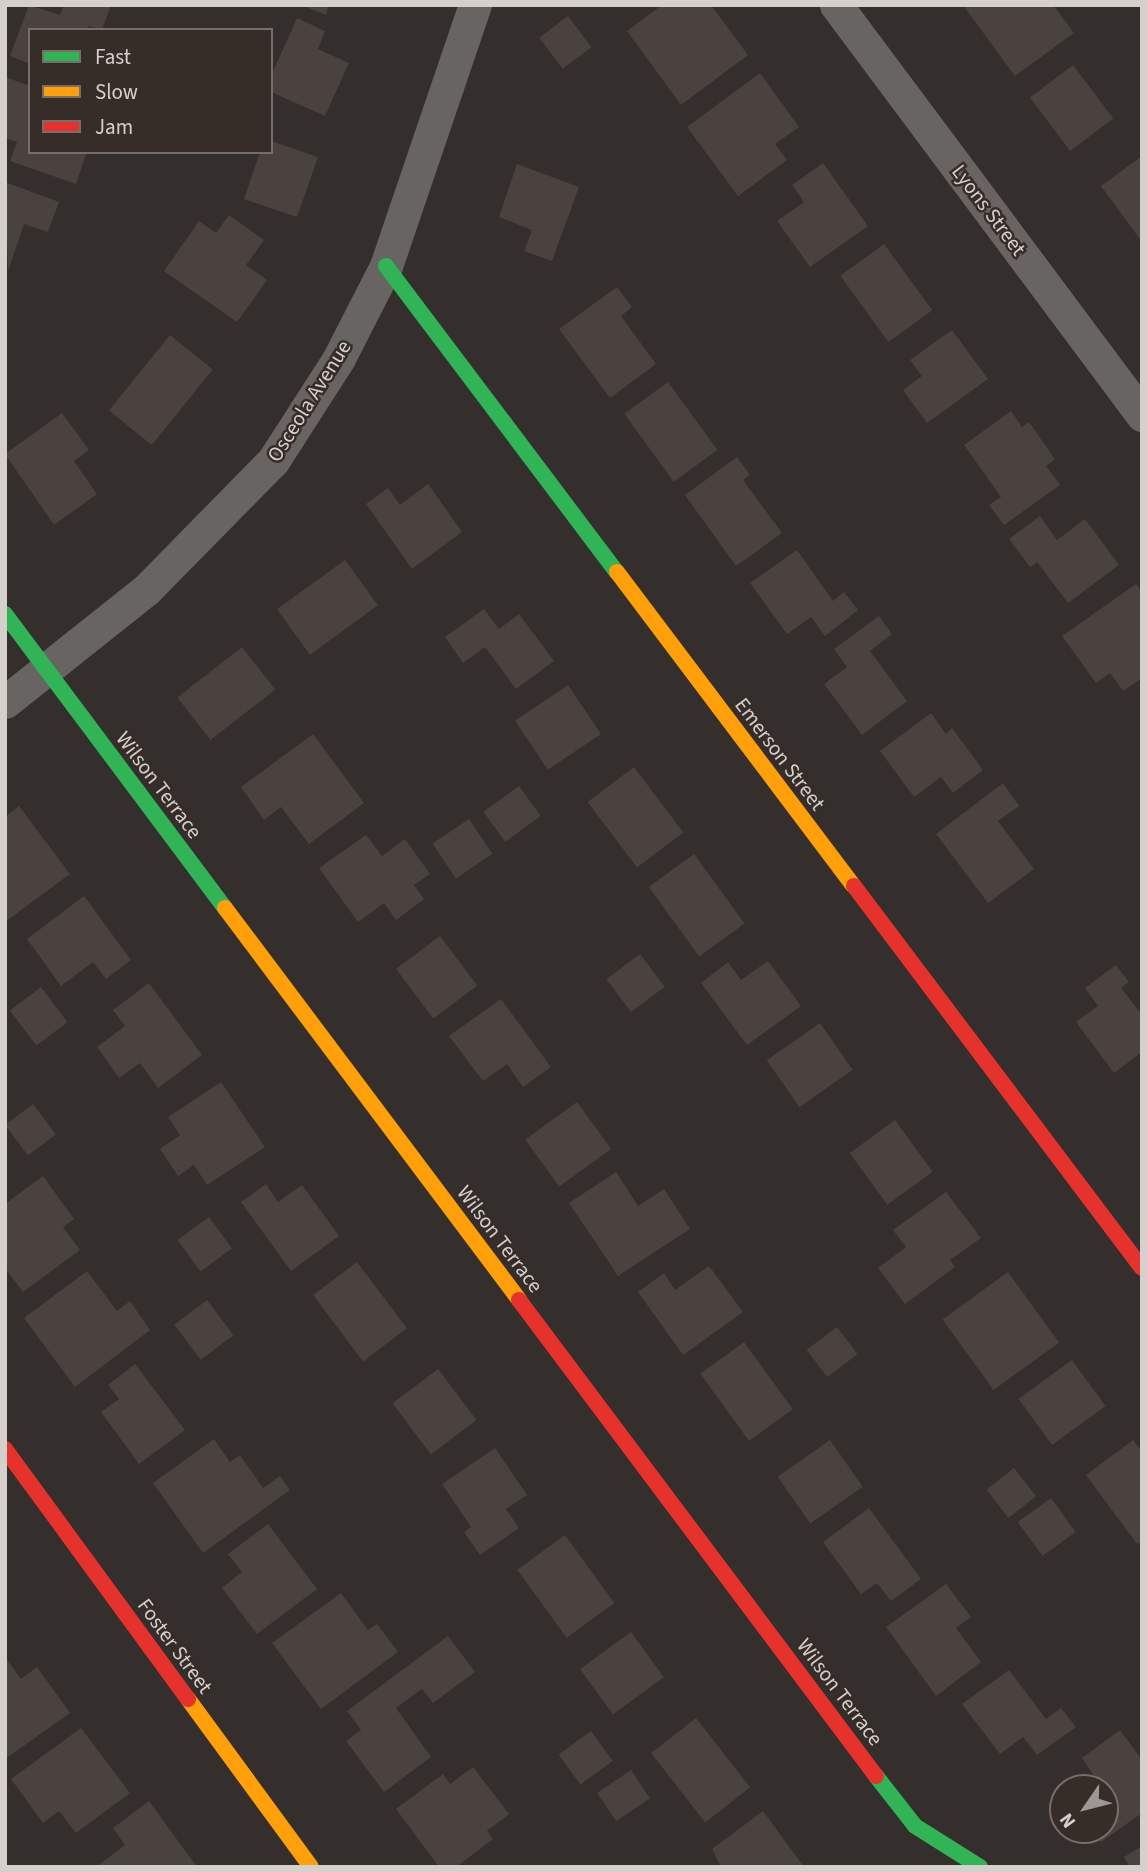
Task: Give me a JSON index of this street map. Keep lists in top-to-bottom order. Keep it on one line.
{"streets":{"street":["Lyons Street","Osceola Avenue","Emerson Street","Wilson Terrace","Foster Street"]},"crossings":[["Osceola Avenue","Emerson Street"],["Osceola Avenue","Wilson Terrace"]],"legend":["Fast","Slow","Jam"],"north":"bottom left"}
